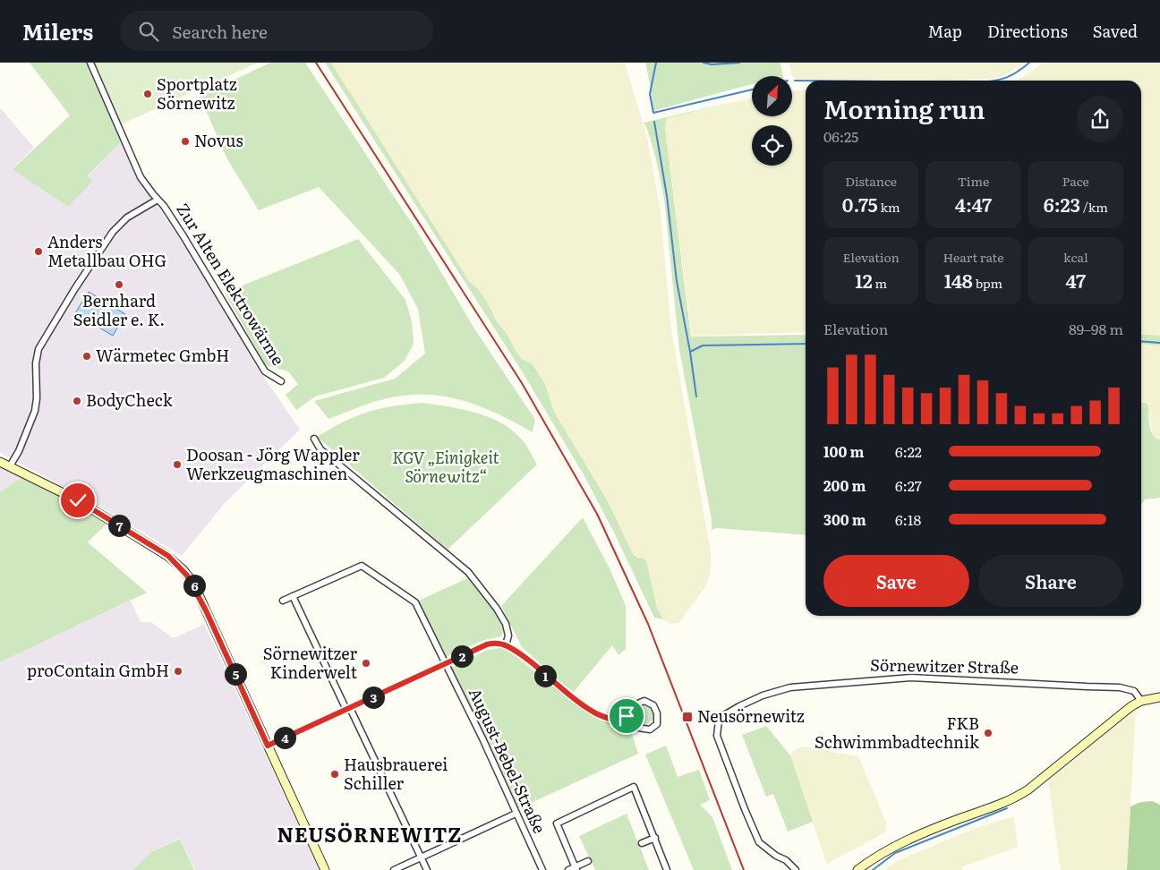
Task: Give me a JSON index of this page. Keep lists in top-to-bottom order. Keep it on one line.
{"streets":{"street":["Zur Alten Elektrowärme","Sörnewitzer Straße","August-Bebel-Straße"]},"districts":["NEUSÖRNEWITZ"],"parks":["KGV „Einigkeit Sörnewitz“"],"places":{"other":["Sportplatz Sörnewitz","Novus","Anders Metallbau OHG","Bernhard Seidler e. K.","Wärmetec GmbH","BodyCheck","Doosan - Jörg Wappler Werkzeugmaschinen","Sörnewitzer Kinderwelt","proContain GmbH","FKB Schwimmbadtechnik","Hausbrauerei Schiller"],"transit":["Neusörnewitz"]},"north":"top right","page":{"header":"Milers","search":"Search here","nav":["Map","Directions","Saved"],"heading":["Morning run","06:25"],"stats":[["Distance","0.75 km"],["Time","4:47"],["Pace","6:23 /km"],["Elevation","12 m"],["Heart rate","148 bpm"],["kcal","47"]],"chart":["Elevation","89–98 m"],"list":[{"name":"100 m","note":"6:22"},{"name":"200 m","note":"6:27"},{"name":"300 m","note":"6:18"}],"pins":["7","6","2","5","1","3","4"],"buttons":["Save","Share"]}}
